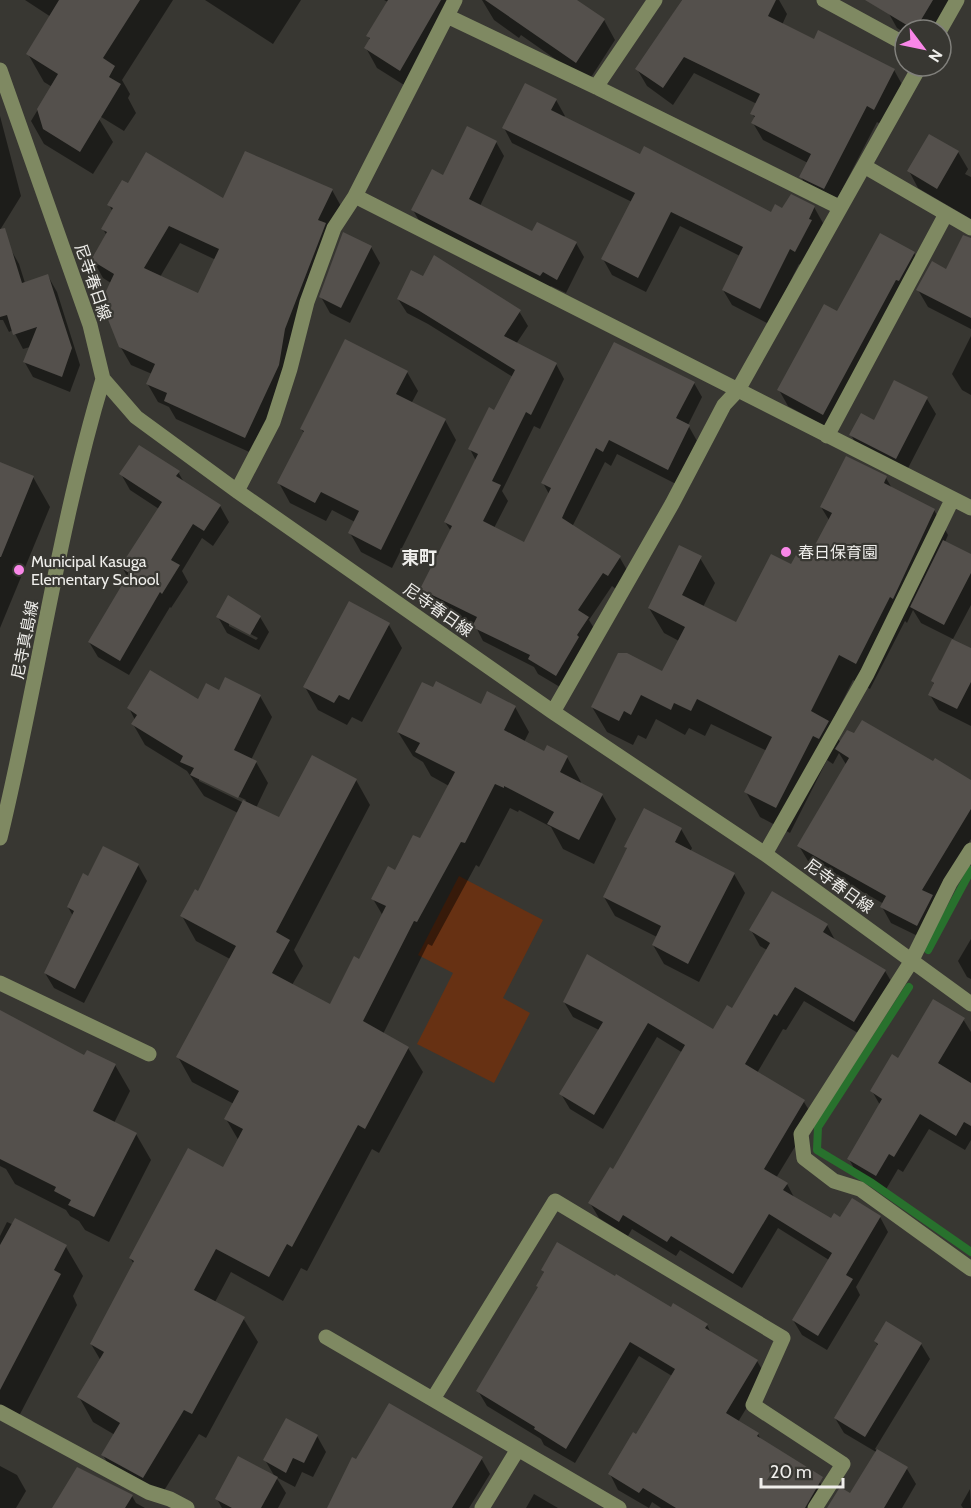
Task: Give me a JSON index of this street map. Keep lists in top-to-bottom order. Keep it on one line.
{"streets":{"street":["尼寺春日線","尼寺真島線"]},"crossings":[["尼寺春日線","尼寺真島線"]],"districts":["東町"],"places":["春日保育園","Municipal Kasuga Elementary School"],"scale_bar":"20 m","north":"bottom right"}
